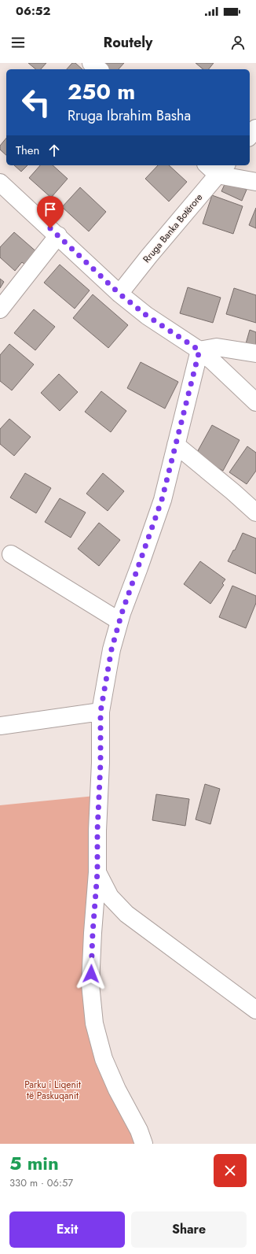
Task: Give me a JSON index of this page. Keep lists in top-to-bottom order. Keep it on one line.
{"streets":{"street":["Rruga Banka Botërore"]},"parks":["Parku i Liqenit të Paskuqanit"],"page":{"status":"06:52","header":"Routely","turn":["250 m","Rruga Ibrahim Basha"],"then":"Then","heading":["5 min","330 m · 06:57"],"buttons":["Exit","Share"]}}
